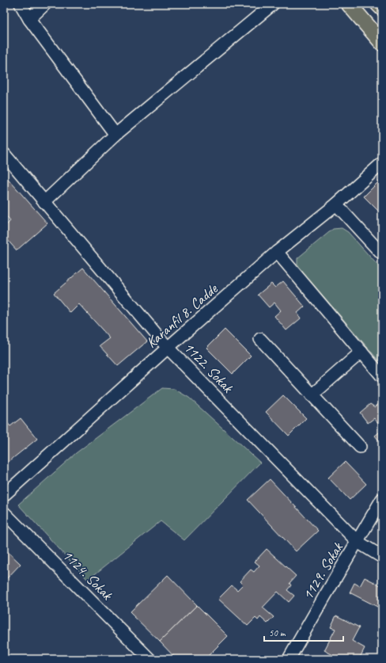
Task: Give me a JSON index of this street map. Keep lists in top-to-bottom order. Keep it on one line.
{"streets":{"street":["Karanfil 8. Cadde","1122. Sokak","1129. Sokak","1124. Sokak"]},"crossings":[["Karanfil 8. Cadde","1122. Sokak"],["1122. Sokak","1129. Sokak"]],"scale_bar":"50 m"}
